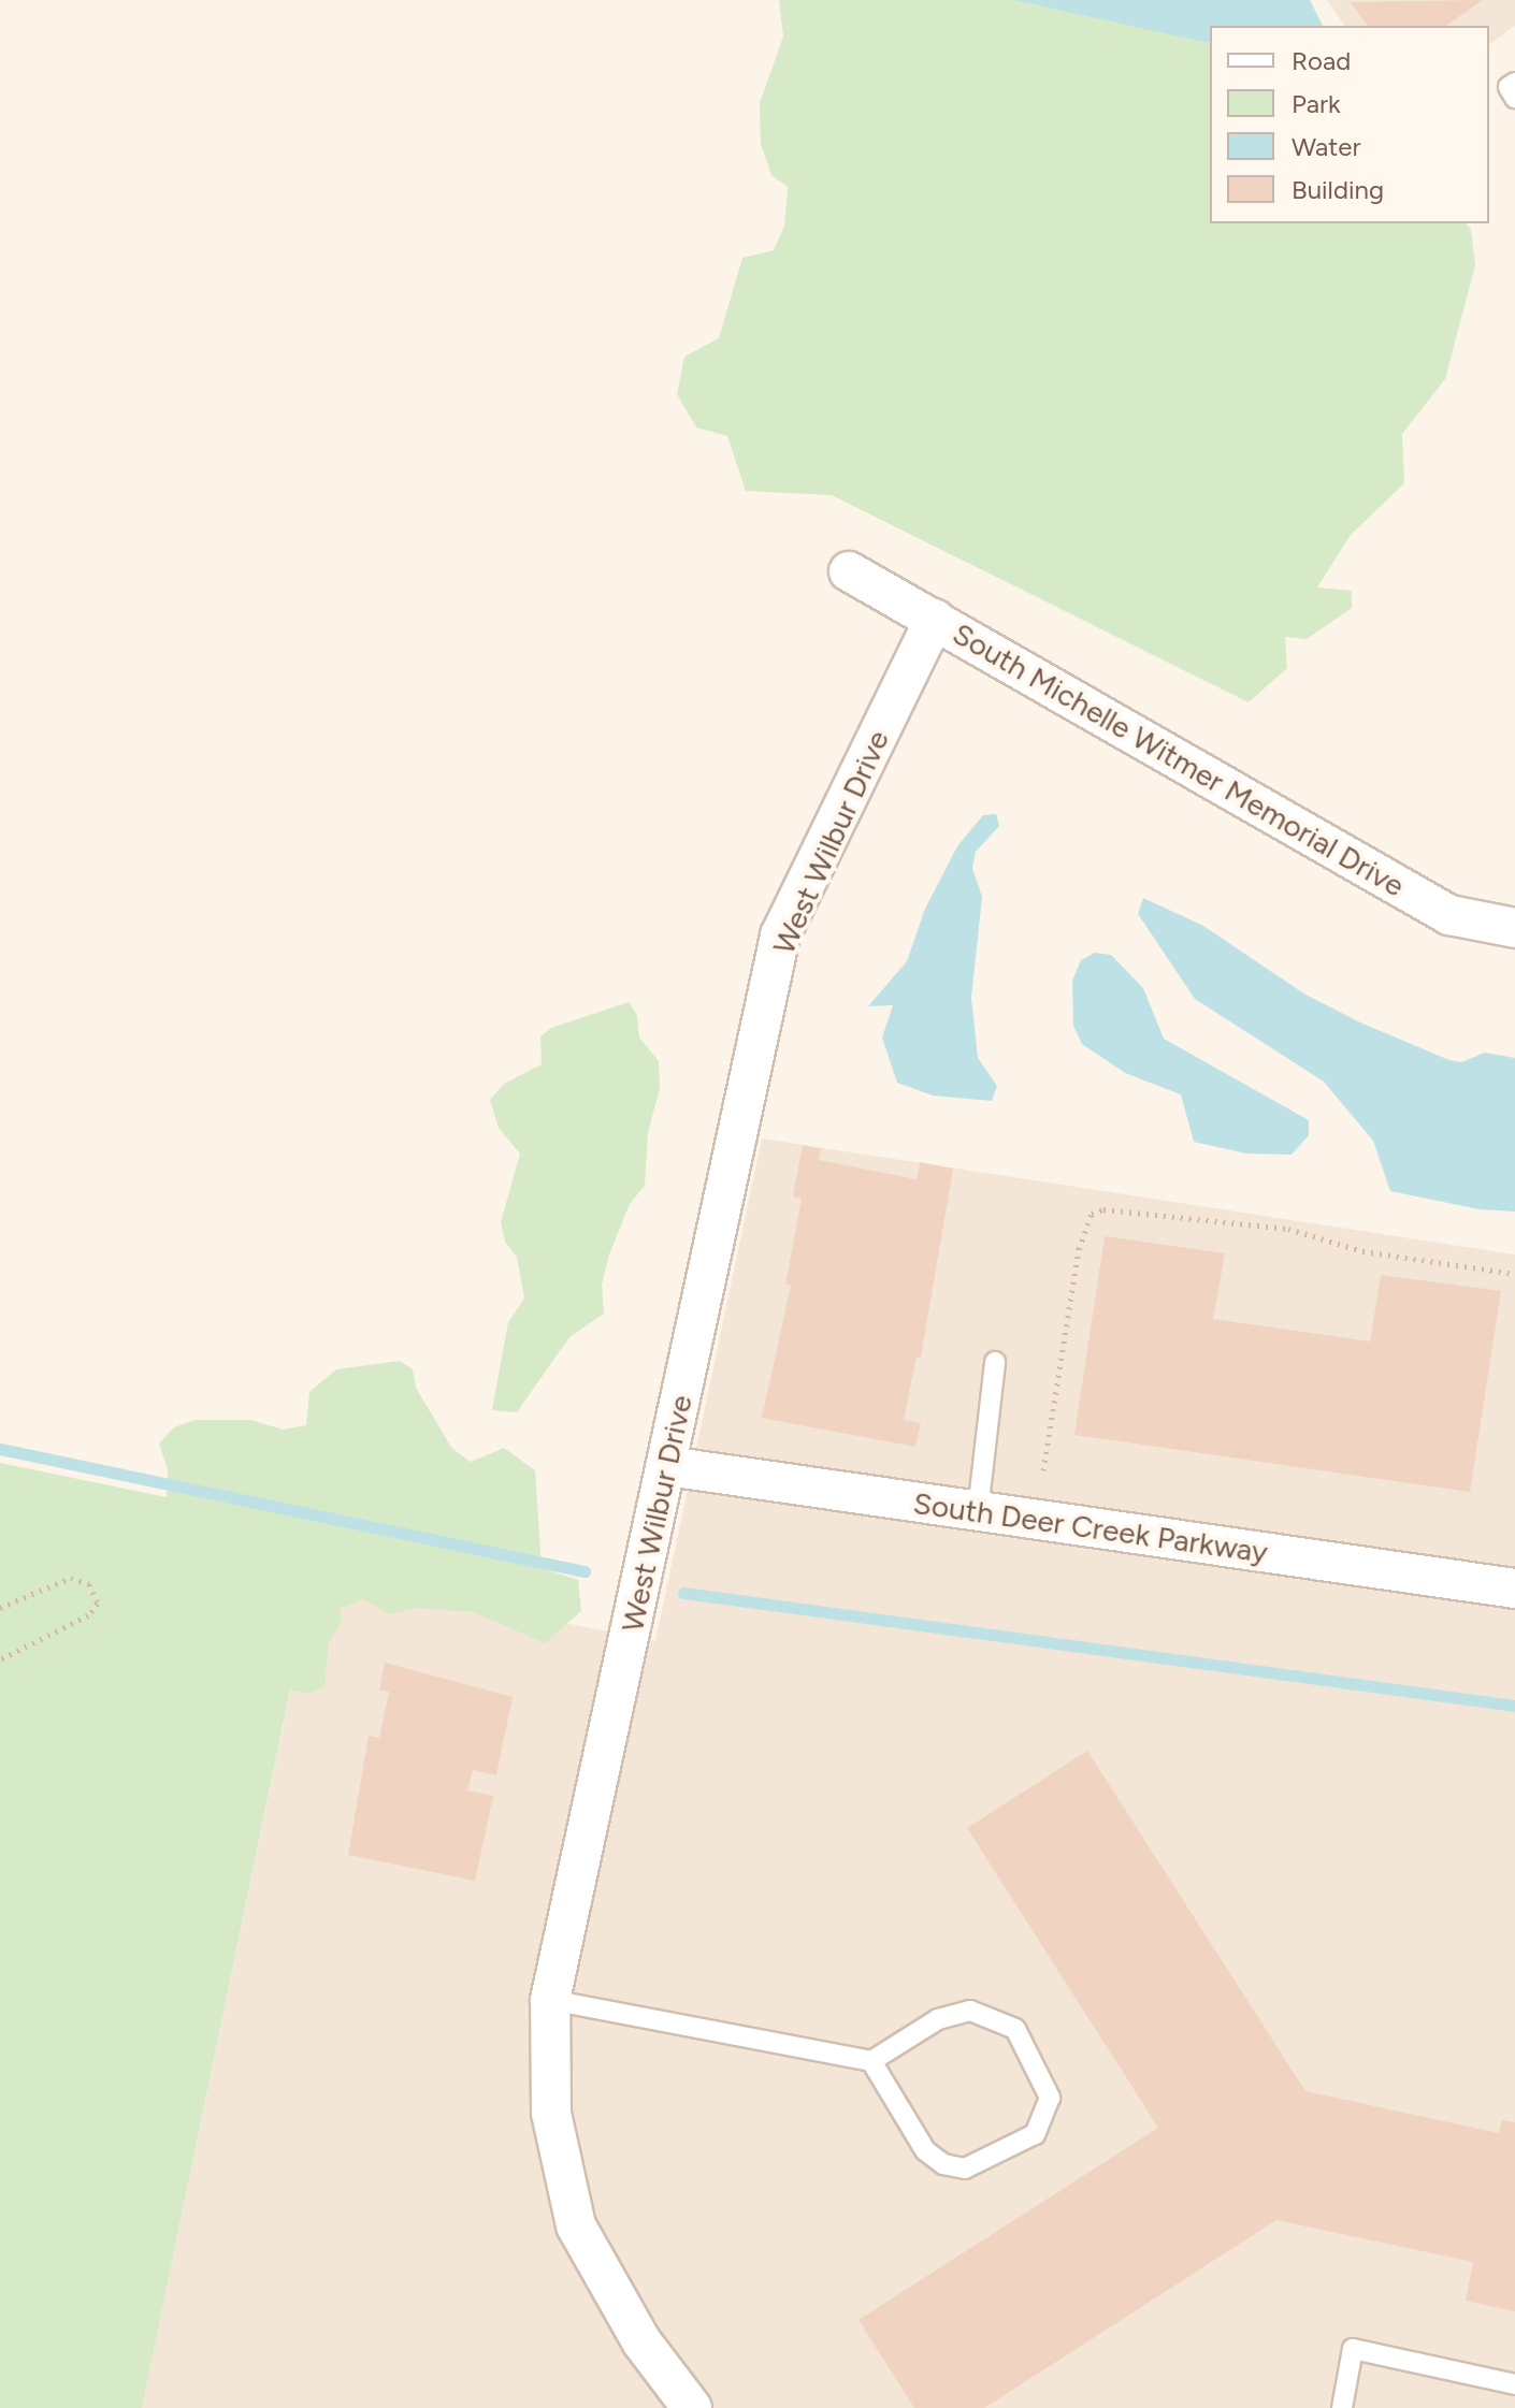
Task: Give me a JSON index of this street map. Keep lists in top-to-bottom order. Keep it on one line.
{"streets":{"street":["South Michelle Witmer Memorial Drive","West Wilbur Drive","South Deer Creek Parkway"]},"crossings":[["South Michelle Witmer Memorial Drive","West Wilbur Drive"],["West Wilbur Drive","South Deer Creek Parkway"]],"legend":["Road","Park","Water","Building"]}
